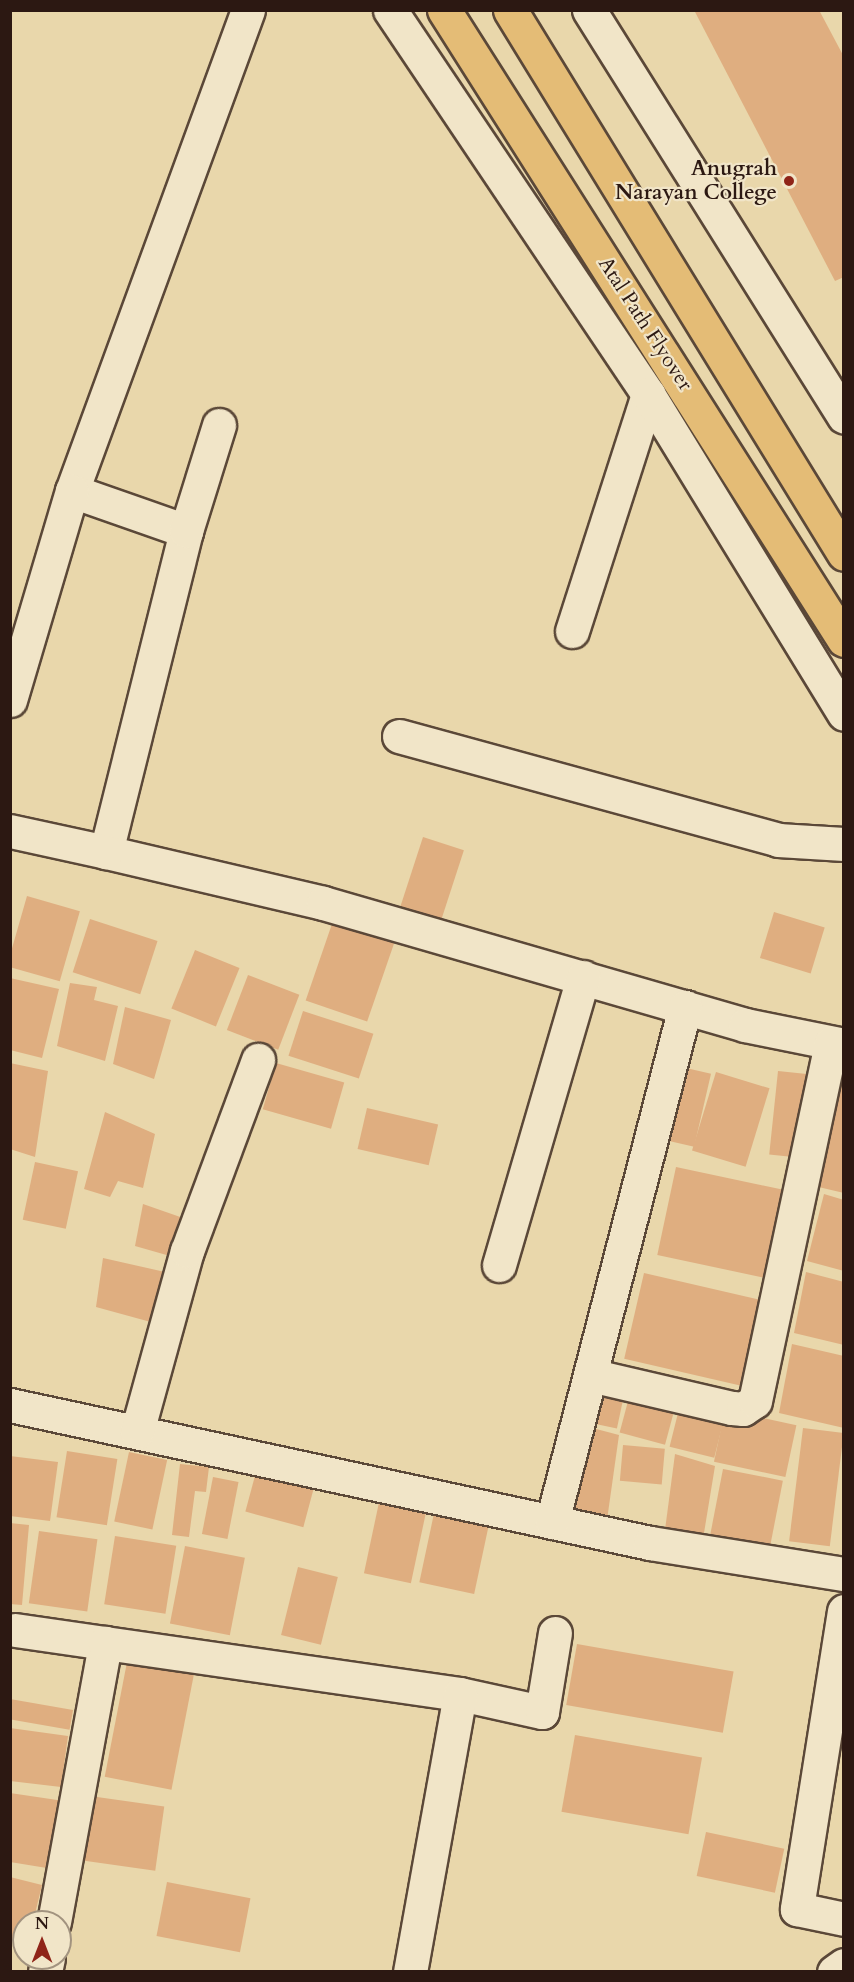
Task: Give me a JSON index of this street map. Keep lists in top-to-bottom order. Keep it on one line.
{"streets":{"main road":["Atal Path Flyover"]},"places":["Anugrah Narayan College"],"north":"top"}
